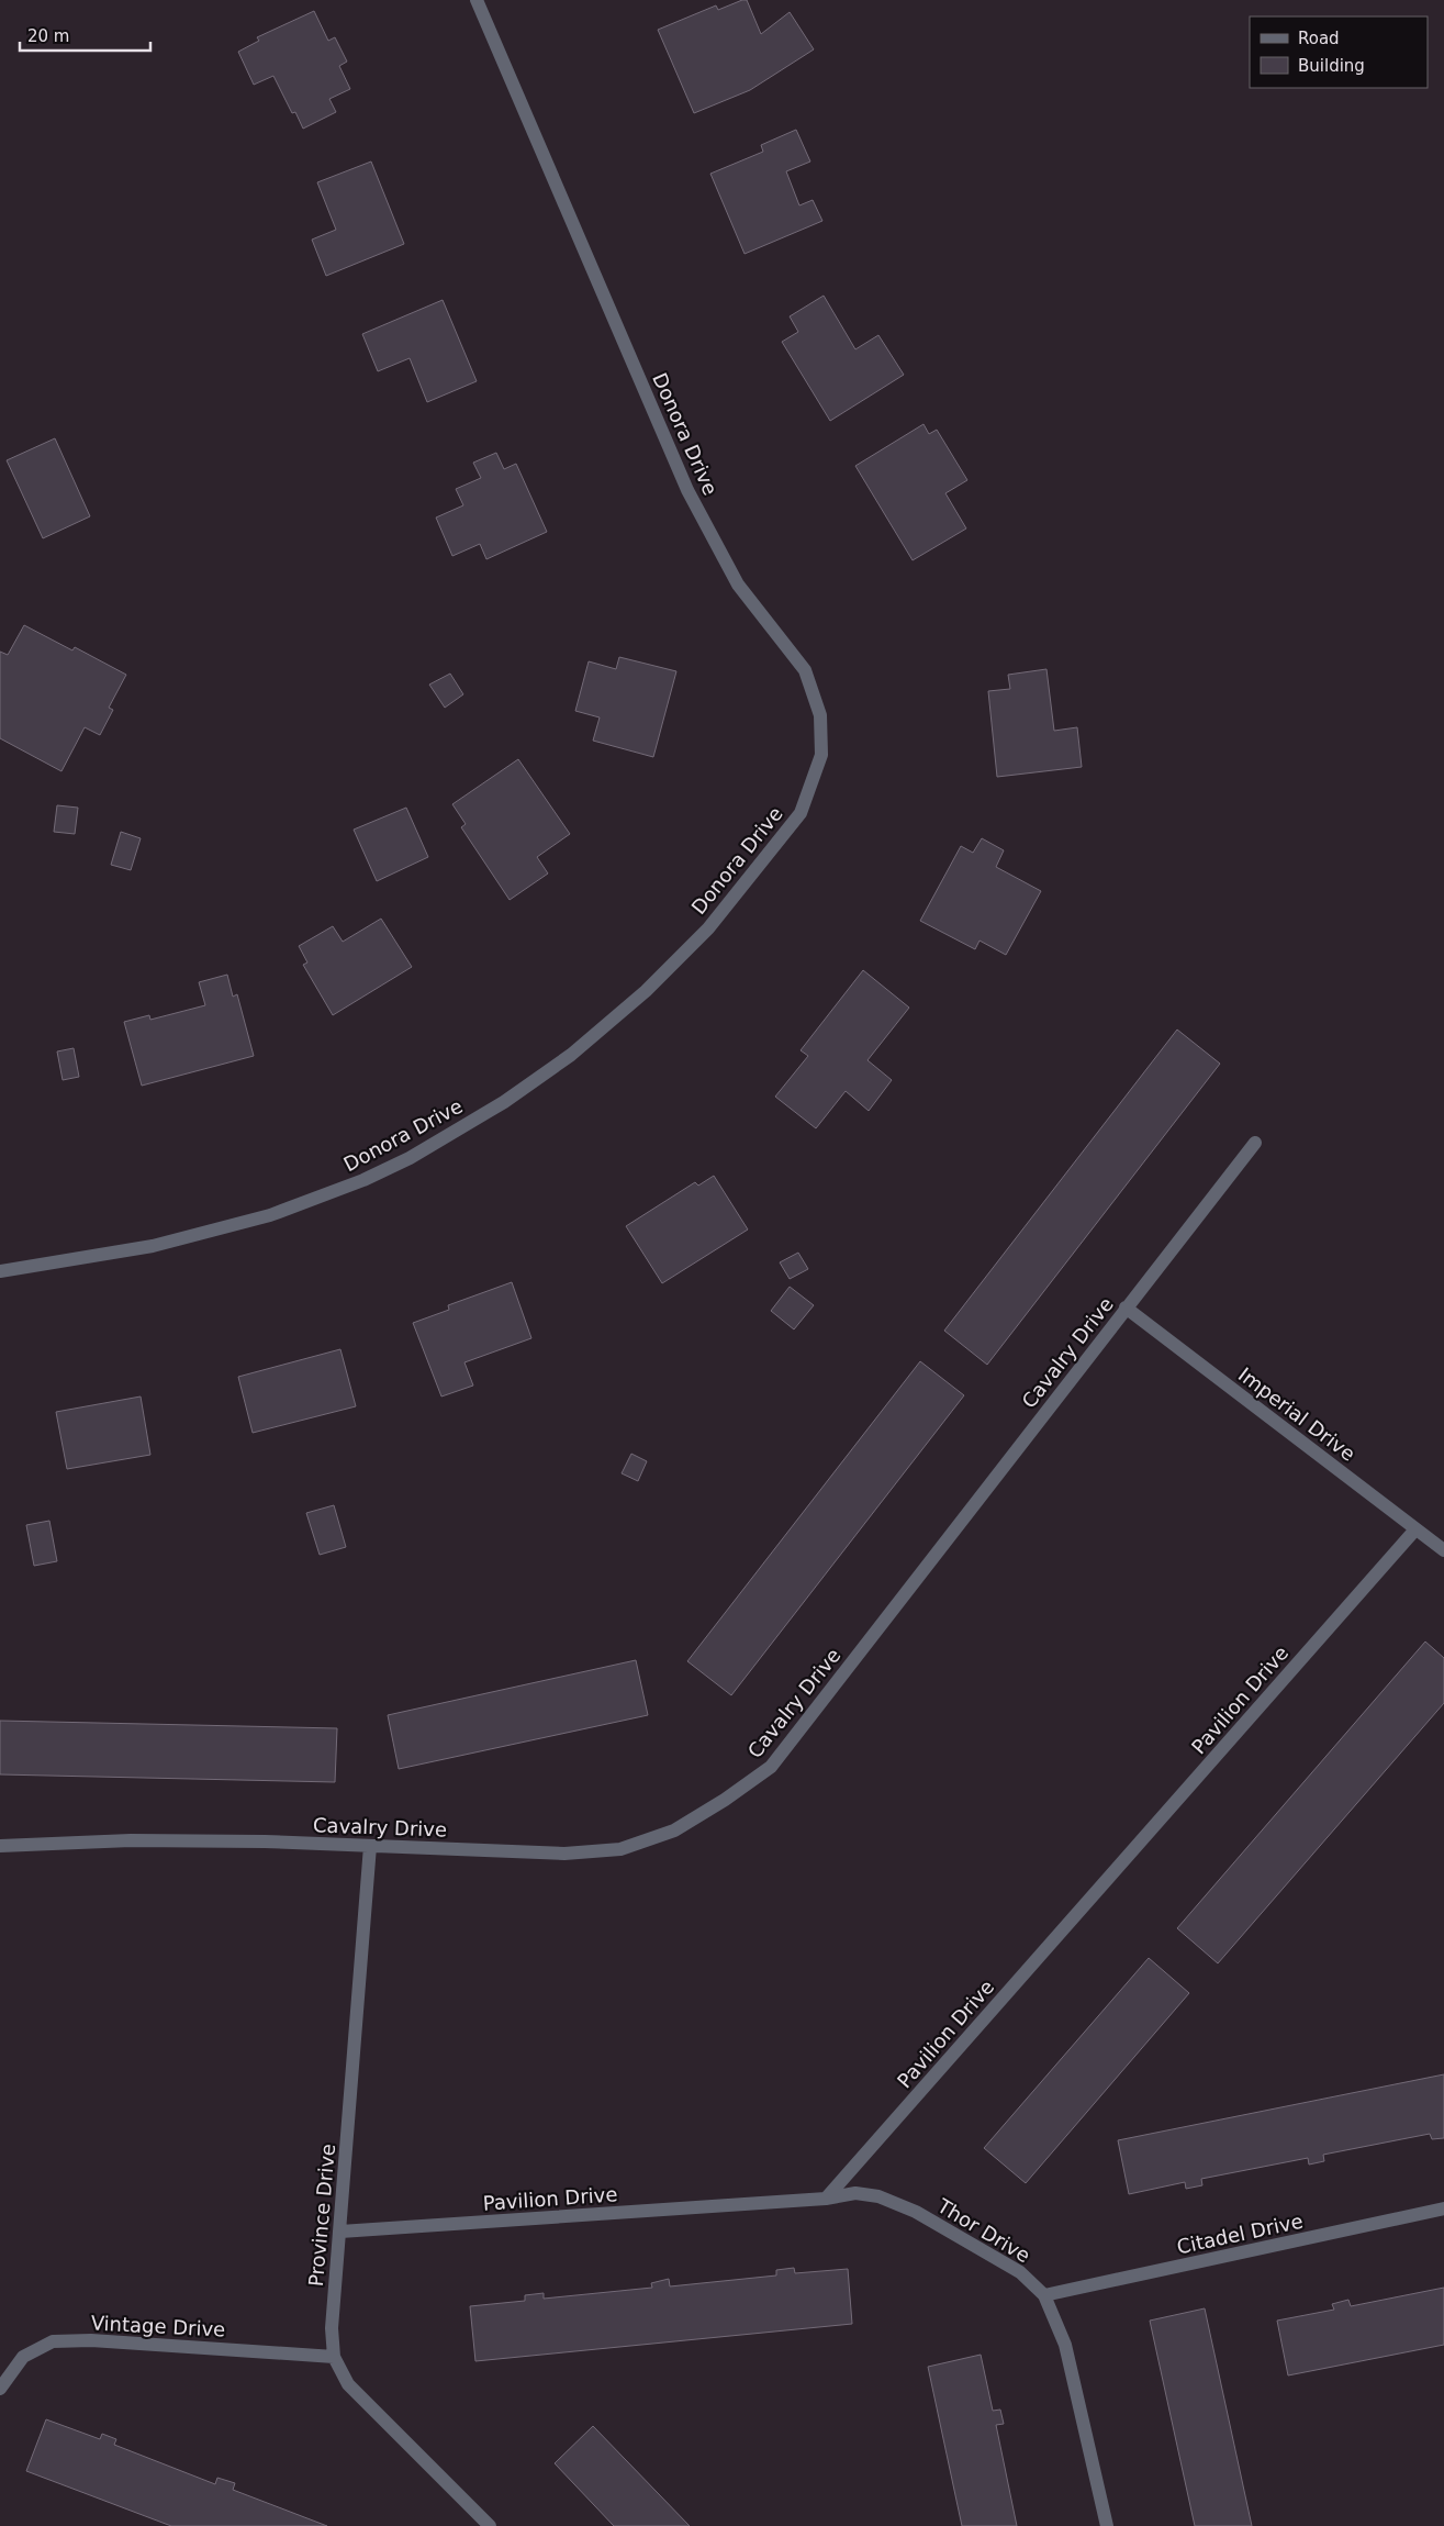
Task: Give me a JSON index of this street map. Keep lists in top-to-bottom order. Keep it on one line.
{"streets":{"street":["Donora Drive","Cavalry Drive","Imperial Drive","Pavilion Drive","Province Drive","Thor Drive","Citadel Drive","Vintage Drive"]},"crossings":[["Cavalry Drive","Imperial Drive"],["Cavalry Drive","Province Drive"],["Imperial Drive","Pavilion Drive"],["Pavilion Drive","Province Drive"],["Pavilion Drive","Thor Drive"],["Province Drive","Vintage Drive"],["Thor Drive","Citadel Drive"]],"legend":["Road","Building"],"scale_bar":"20 m"}
